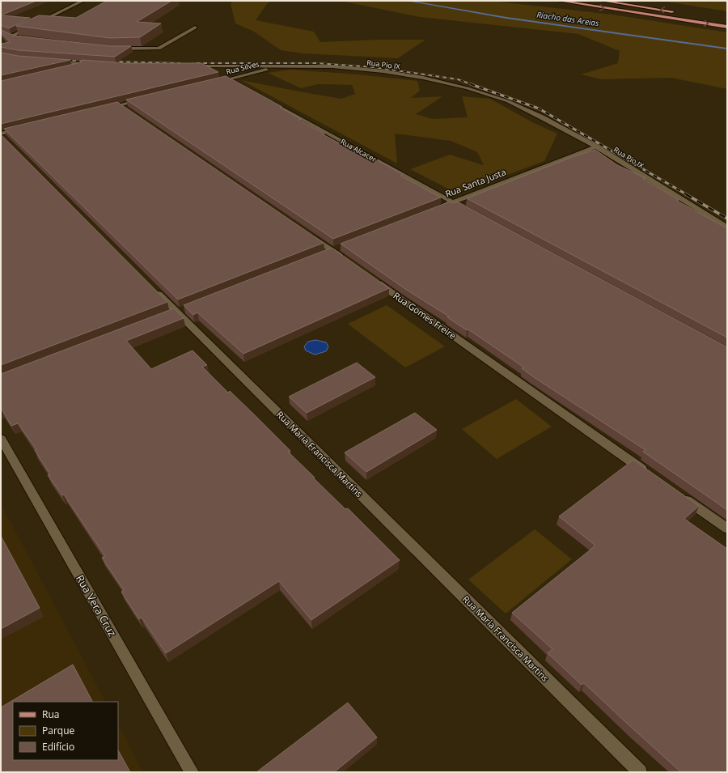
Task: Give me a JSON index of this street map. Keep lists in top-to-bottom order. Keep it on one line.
{"streets":{"street":["Rua Pio IX","Rua Silves","Rua Alcacer","Rua Santa Justa","Rua Gomes Freire","Rua Maria Francisca Martins","Rua Vera Cruz"]},"crossings":[["Rua Pio IX","Rua Silves"],["Rua Pio IX","Rua Santa Justa"],["Rua Alcacer","Rua Santa Justa"]],"water":["Riacho das Areias"],"legend":["Rua","Parque","Edifício"]}
